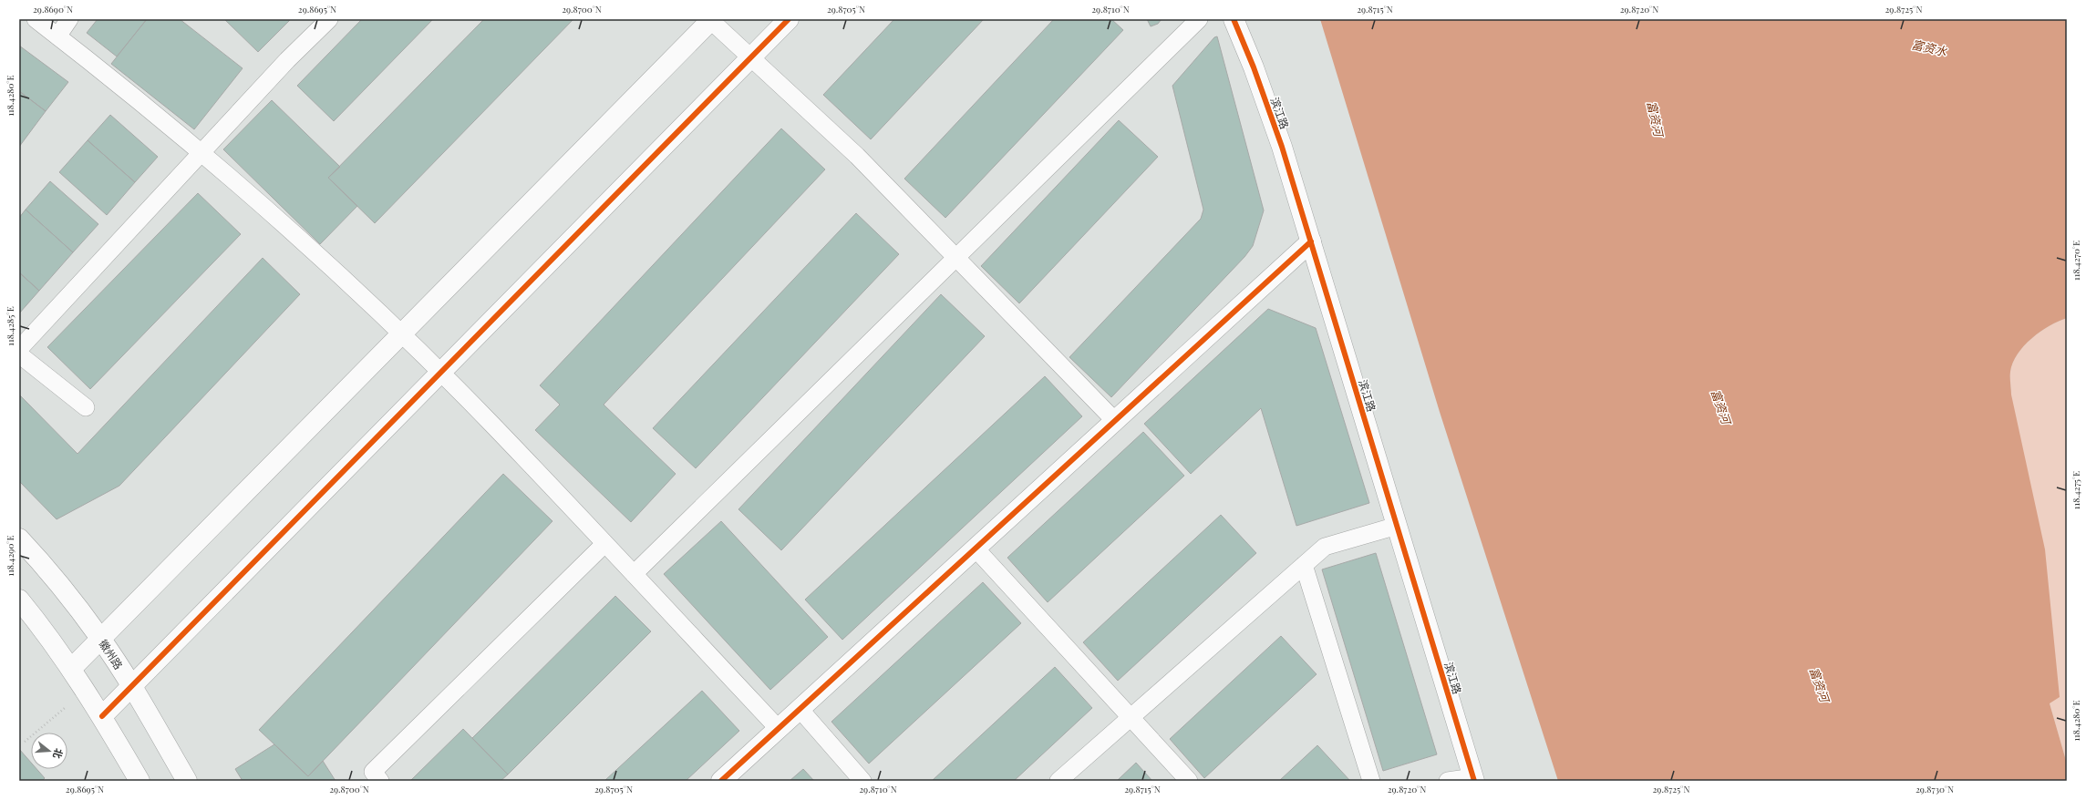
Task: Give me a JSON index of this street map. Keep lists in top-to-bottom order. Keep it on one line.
{"streets":{"street":["滨江路","徽州路"]},"water":["富资水","富资河"],"north":"right","coordinates":["29.8690°N","29.8695°N","29.8700°N","29.8705°N","29.8710°N","29.8715°N","29.8720°N","29.8725°N","118.4280°E","118.4270°E","118.4285°E","118.4275°E","118.4290°E","29.8730°N"]}
